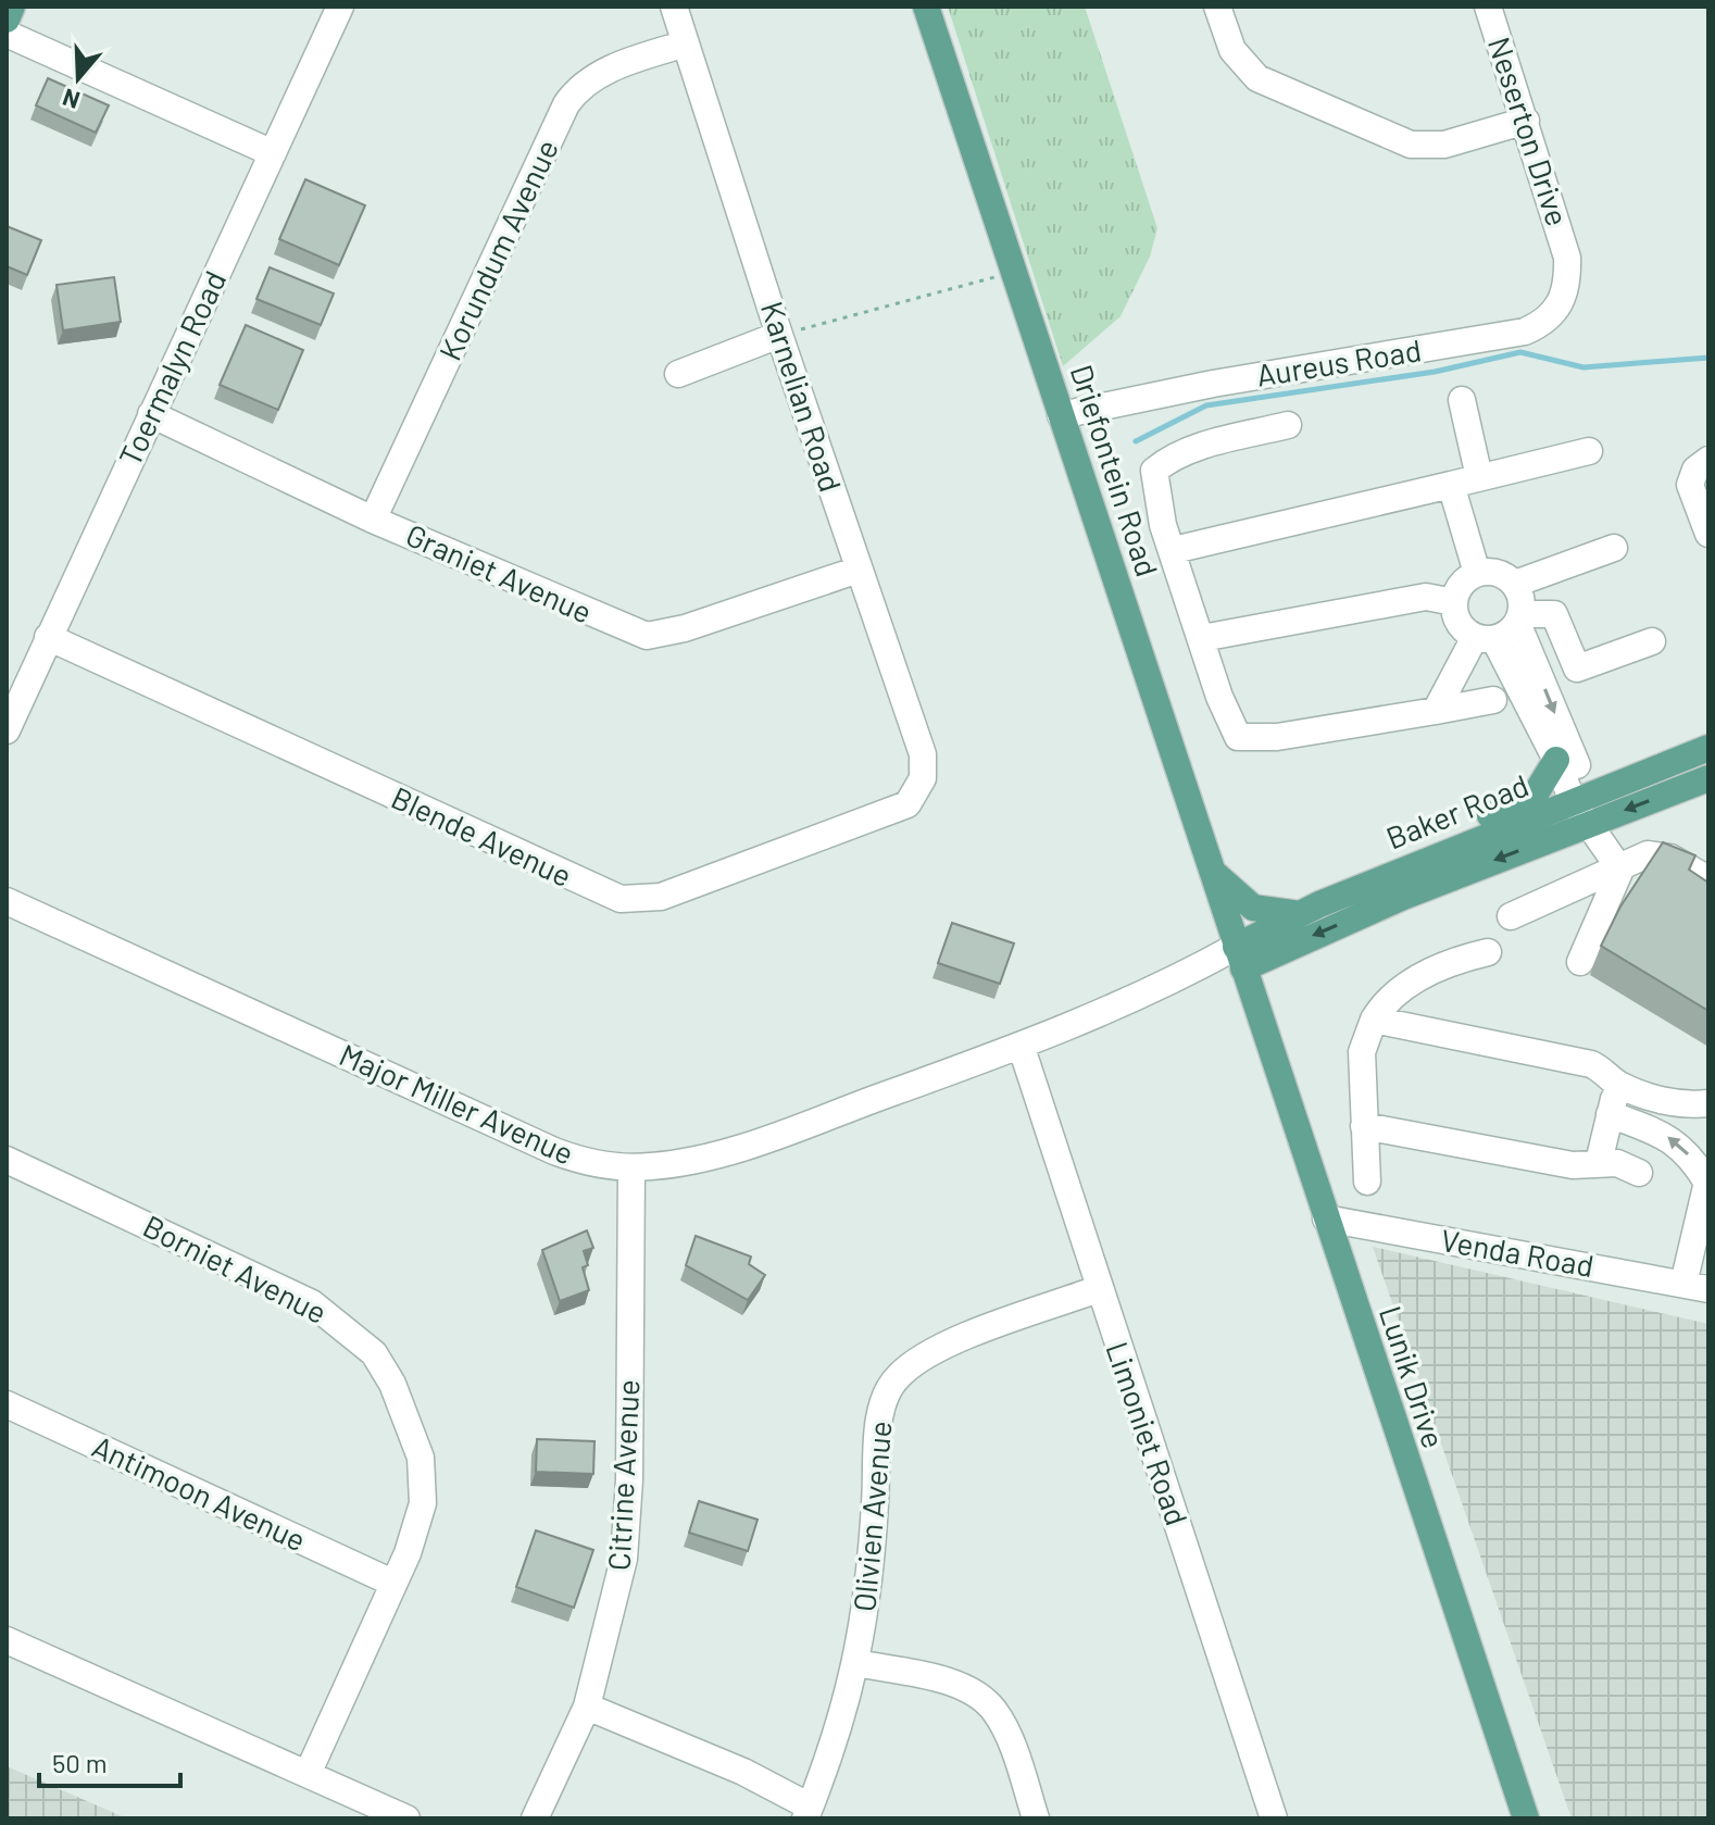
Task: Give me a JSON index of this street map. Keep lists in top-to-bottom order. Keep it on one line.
{"streets":{"main road":["Driefontein Road","Baker Road","Lunik Drive"],"street":["Neserton Drive","Korundum Avenue","Aureus Road","Toermalyn Road","Karnelian Road","Graniet Avenue","Blende Avenue","Major Miller Avenue","Venda Road","Borniet Avenue","Limoniet Road","Citrine Avenue","Antimoon Avenue","Olivien Avenue"]},"crossings":[["Neserton Drive","Aureus Road"],["Korundum Avenue","Karnelian Road"],["Korundum Avenue","Graniet Avenue"],["Aureus Road","Driefontein Road"],["Toermalyn Road","Graniet Avenue"],["Toermalyn Road","Blende Avenue"],["Karnelian Road","Graniet Avenue"],["Karnelian Road","Blende Avenue"],["Driefontein Road","Baker Road"],["Driefontein Road","Major Miller Avenue"],["Driefontein Road","Lunik Drive"],["Baker Road","Major Miller Avenue"],["Baker Road","Lunik Drive"],["Major Miller Avenue","Lunik Drive"],["Major Miller Avenue","Limoniet Road"],["Major Miller Avenue","Citrine Avenue"],["Venda Road","Lunik Drive"],["Borniet Avenue","Antimoon Avenue"],["Limoniet Road","Olivien Avenue"]],"scale_bar":"50 m","north":"bottom"}
